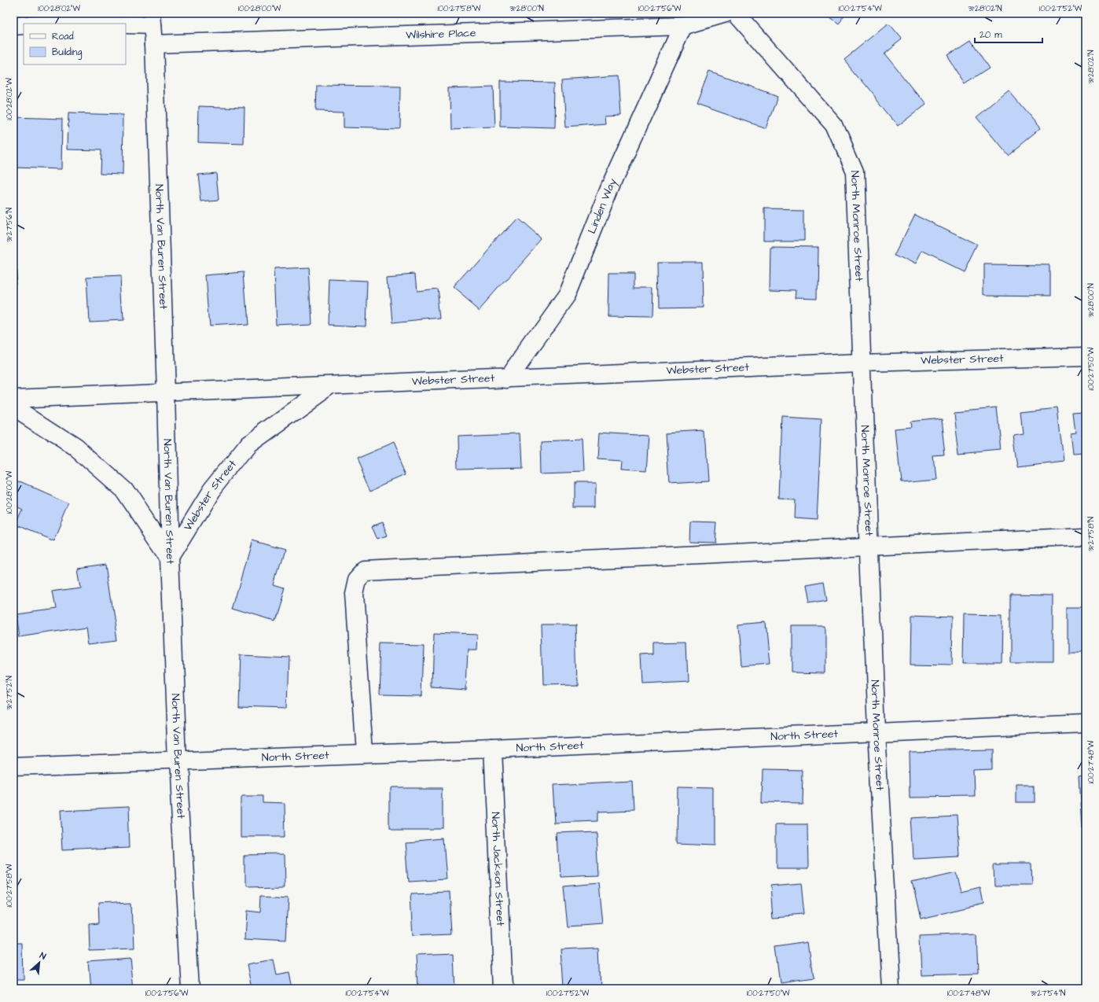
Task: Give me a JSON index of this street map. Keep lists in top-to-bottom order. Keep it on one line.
{"streets":{"street":["Wilshire Place","Linden Way","North Monroe Street","North Van Buren Street","Webster Street","North Street","North Jackson Street"]},"crossings":[["Wilshire Place","Linden Way"],["Wilshire Place","North Van Buren Street"],["Linden Way","Webster Street"],["North Monroe Street","Webster Street"],["North Monroe Street","North Street"],["North Van Buren Street","Webster Street"],["North Van Buren Street","North Street"],["North Street","North Jackson Street"]],"legend":["Road","Building"],"scale_bar":"20 m","north":"top right","coordinates":["100°28'02\"W","100°28'00\"W","100°27'58\"W","31°28'00\"N","100°27'56\"W","100°27'54\"W","31°28'02\"N","100°27'52\"W","31°27'56\"N","100°27'50\"W","31°27'58\"N","31°27'52\"N","100°27'48\"W","31°27'54\"N"]}
